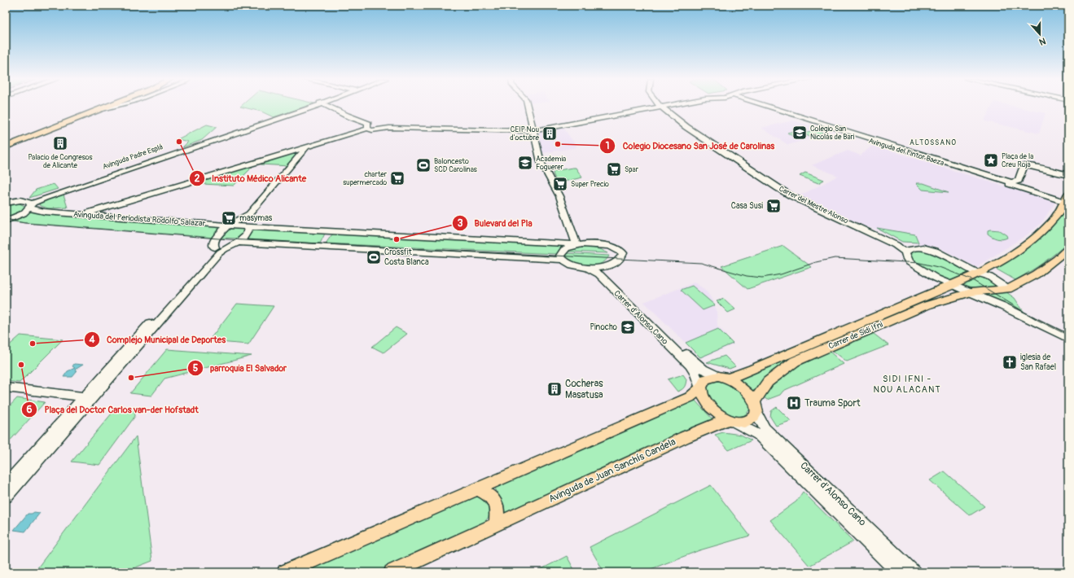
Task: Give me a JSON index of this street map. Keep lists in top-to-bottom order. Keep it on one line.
{"streets":{"main road":["Carrer del Mestre Alonso","Carrer d'Alonso Cano","Carrer de Sidi Ifni","Avinguda de Juan Sanchís Candela"],"street":["Avinguda del Pintor Baeza","Avinguda Padre Esplá","Avinguda del Periodista Rodolfo Salazar"]},"crossings":[["Avinguda Padre Esplá","Avinguda del Periodista Rodolfo Salazar"],["Carrer del Mestre Alonso","Carrer de Sidi Ifni"],["Avinguda del Periodista Rodolfo Salazar","Carrer d'Alonso Cano"],["Carrer d'Alonso Cano","Carrer de Sidi Ifni"],["Carrer d'Alonso Cano","Avinguda de Juan Sanchís Candela"]],"districts":["ALTOSSANO","SIDI IFNI - NOU ALACANT"],"places":{"school or university":["Colegio San Nicolás de Bari","Academia Foguerer","Pinocho"],"building":["CEIP Nou d'octubre","Palacio de Congresos de Alicante","Cocheras Masatusa"],"other":["Instituto Médico Alicante","Colegio Diocesano San José de Carolinas","Bulevard del Pla","Complejo Municipal de Deportes","Plaça del Doctor Carlos van-der Hofstadt","parroquia El Salvador"],"place":["Plaça de la Creu Roja"],"sports":["Baloncesto SCD Carolinas","Crossfit Costa Blanca"],"supermarket":["Spar","charter supermercado","Super Precio","Casa Susi","masymas"],"church":["iglesia de San Rafael"],"hospital":["Trauma Sport"]},"north":"bottom"}
